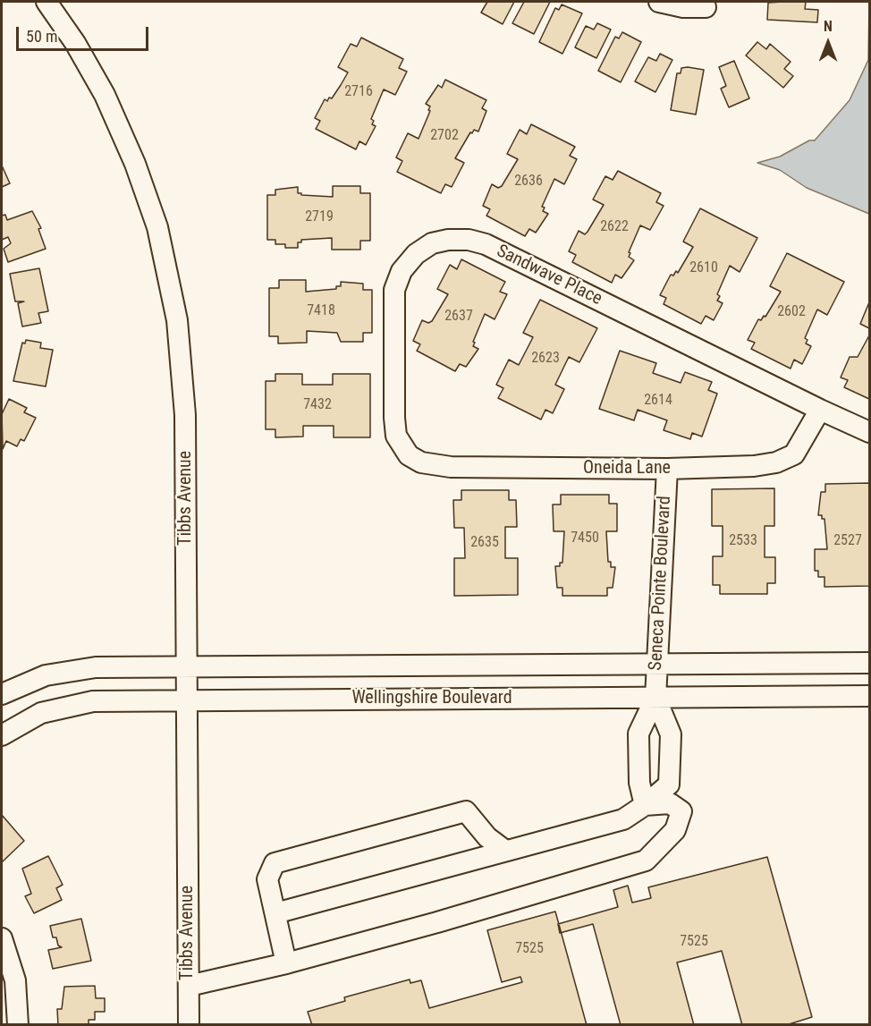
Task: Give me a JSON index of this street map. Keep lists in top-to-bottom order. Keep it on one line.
{"streets":{"street":["Sandwave Place","Oneida Lane","Tibbs Avenue","Seneca Pointe Boulevard","Wellingshire Boulevard"]},"crossings":[["Sandwave Place","Oneida Lane"],["Oneida Lane","Seneca Pointe Boulevard"],["Tibbs Avenue","Wellingshire Boulevard"],["Seneca Pointe Boulevard","Wellingshire Boulevard"]],"house_numbers":["2716","2702","2636","2719","2622","2610","7418","2602","2637","2623","2614","7432","7450","2533","2527","2635","7525","7525"],"scale_bar":"50 m","north":"top"}
